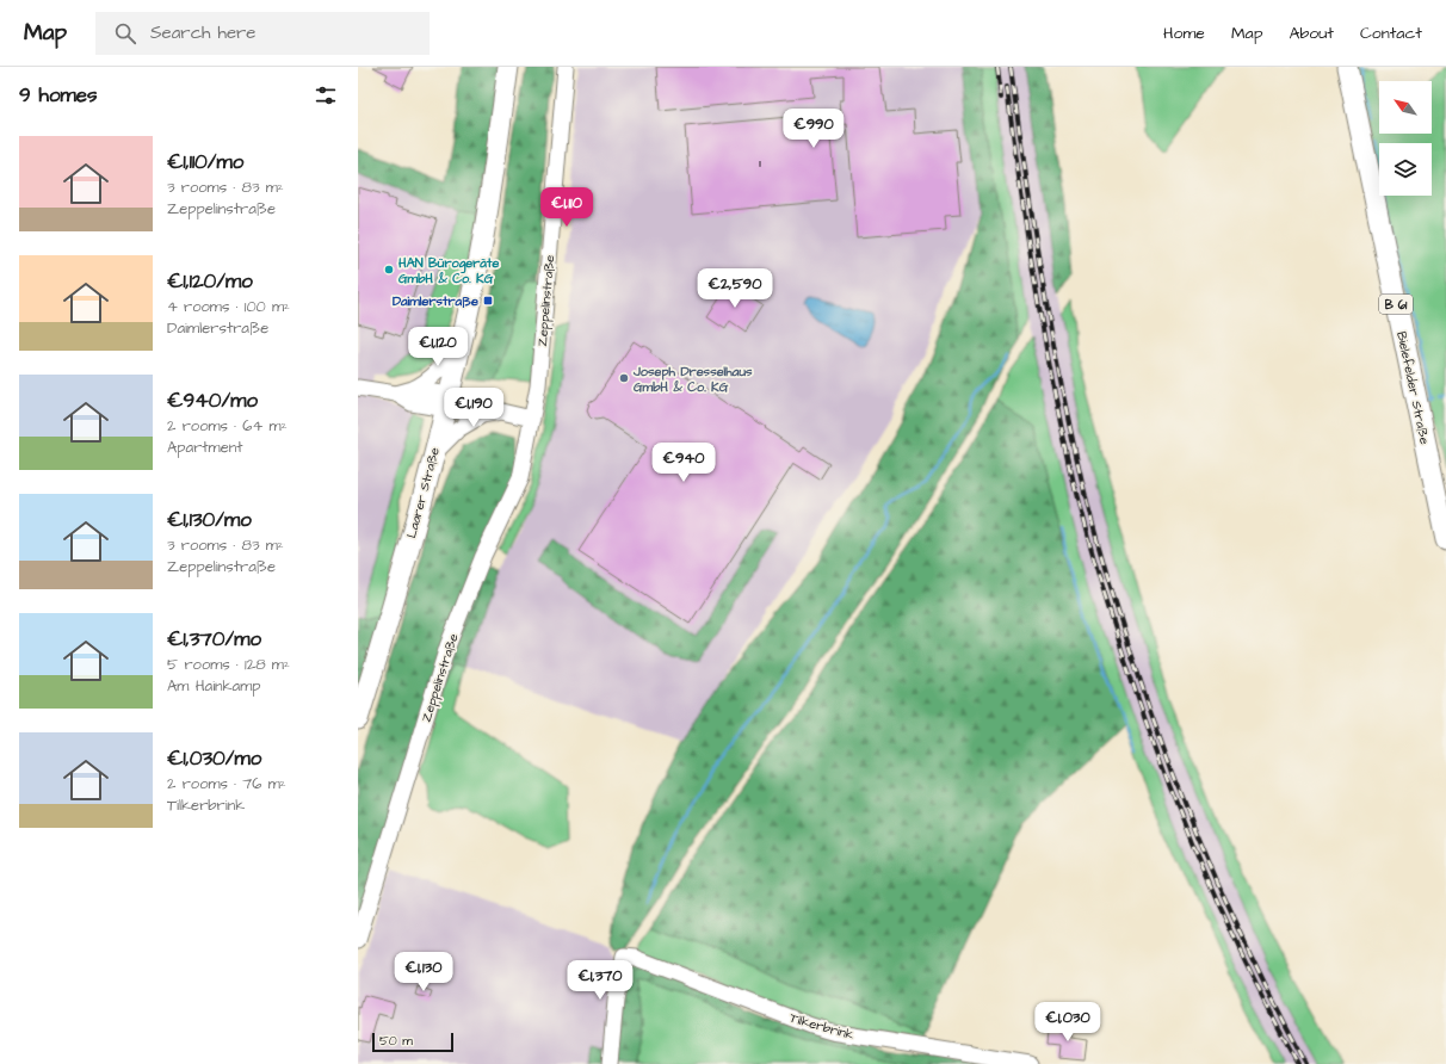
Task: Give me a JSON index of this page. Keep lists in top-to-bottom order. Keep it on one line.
{"streets":{"main road":["B 61","Bielefelder Straße","Laarer Straße"],"street":["Zeppelinstraße","Tilkerbrink"]},"places":{"other":["HAN Bürogeräte GmbH & Co. KG","Joseph Dresselhaus GmbH & Co. KG"],"transit":["Daimlerstraße"]},"house_numbers":["11"],"scale_bar":"50 m","north":"top left","page":{"header":"Map","search":"Search here","nav":["Home","Map","About","Contact"],"heading":"9 homes","price":["€990","€1,110","€2,590","€1,120","€1,190","€940","€1,130","€1,370","€1,030"],"list":[{"name":"€1,110/mo","note":"3 rooms · 83 m² · Zeppelinstraße"},{"name":"€1,120/mo","note":"4 rooms · 100 m² · Daimlerstraße"},{"name":"€940/mo","note":"2 rooms · 64 m² · Apartment"},{"name":"€1,130/mo","note":"3 rooms · 83 m² · Zeppelinstraße"},{"name":"€1,370/mo","note":"5 rooms · 128 m² · Am Hainkamp"},{"name":"€1,030/mo","note":"2 rooms · 76 m² · Tilkerbrink"}],"scale":"50 m"}}
